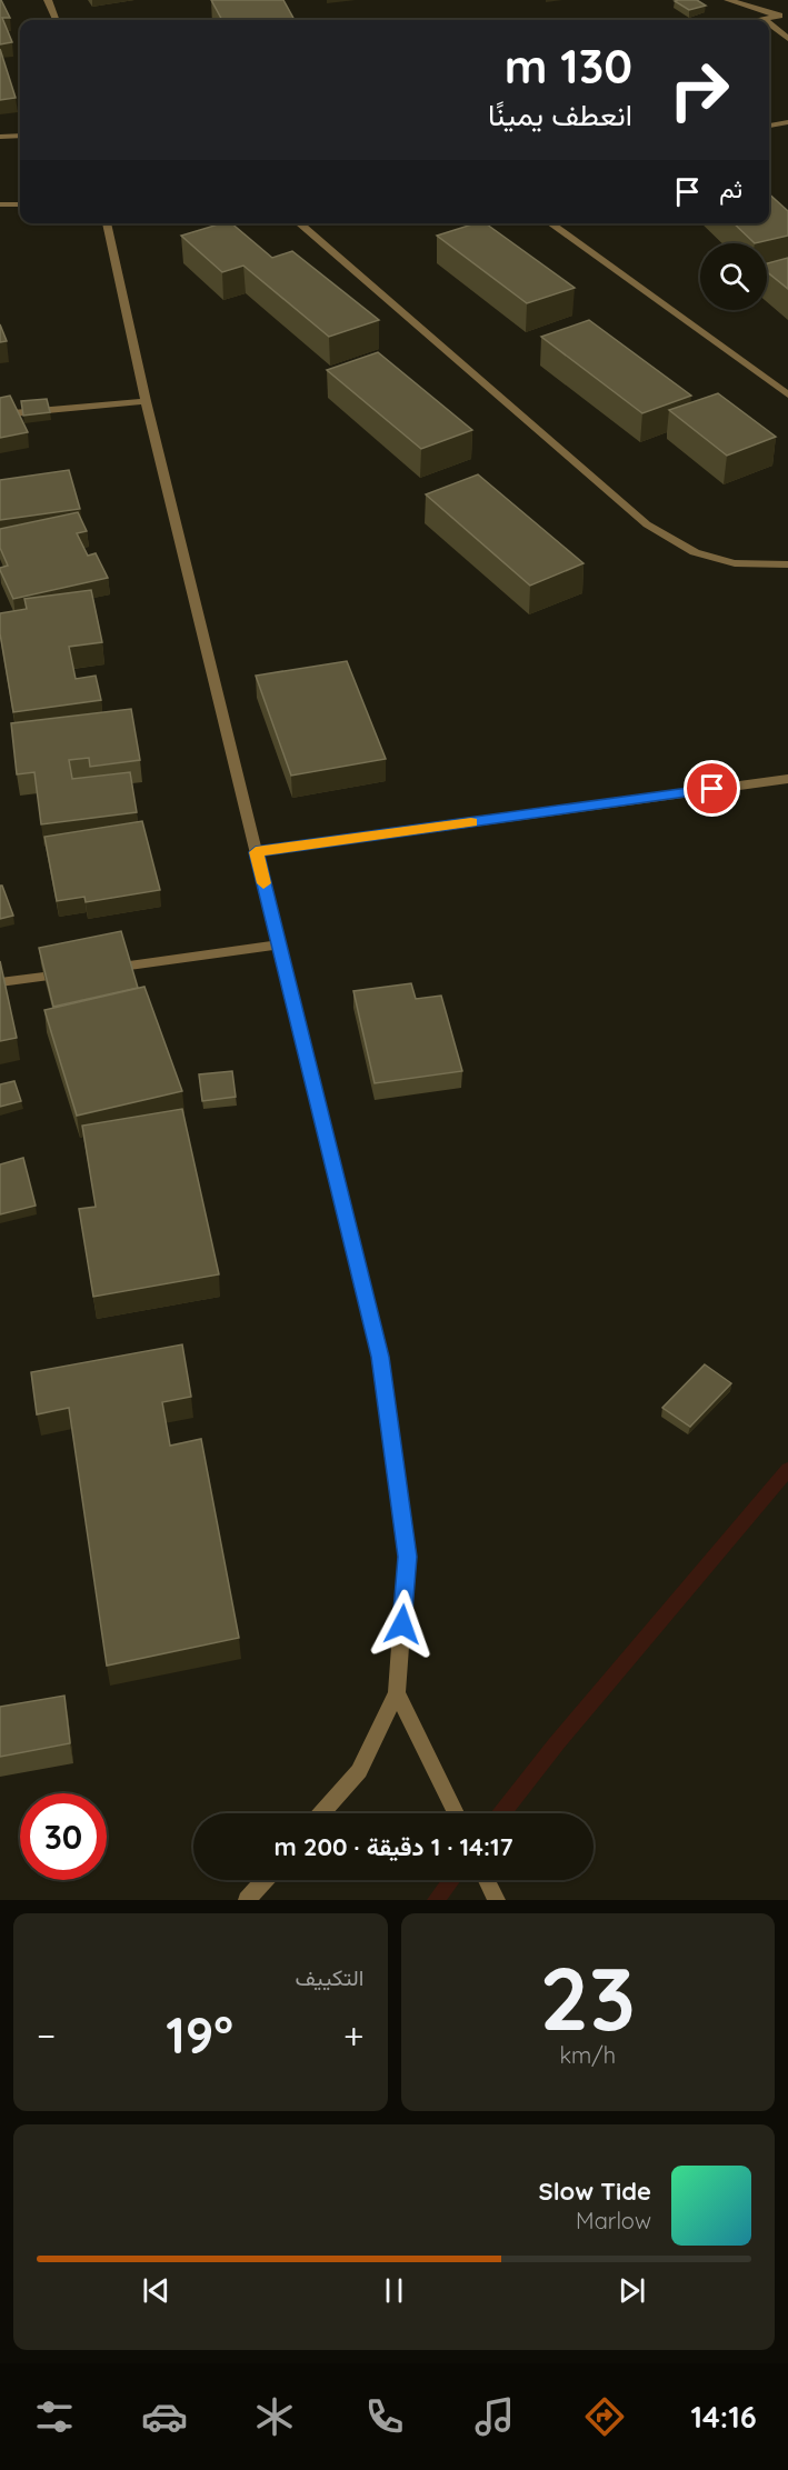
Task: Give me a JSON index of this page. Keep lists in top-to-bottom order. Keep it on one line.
{"page":{"turn":["130 m","انعطف يمينًا"],"then":"ثم","limit":"30","trip":"14:17 · 1 دقيقة · 200 m","tile":[["23","km/h"],"التكييف"],"heat":["−","19°","+"],"song":["Slow Tide","Marlow"],"tabs":"14:16"}}
